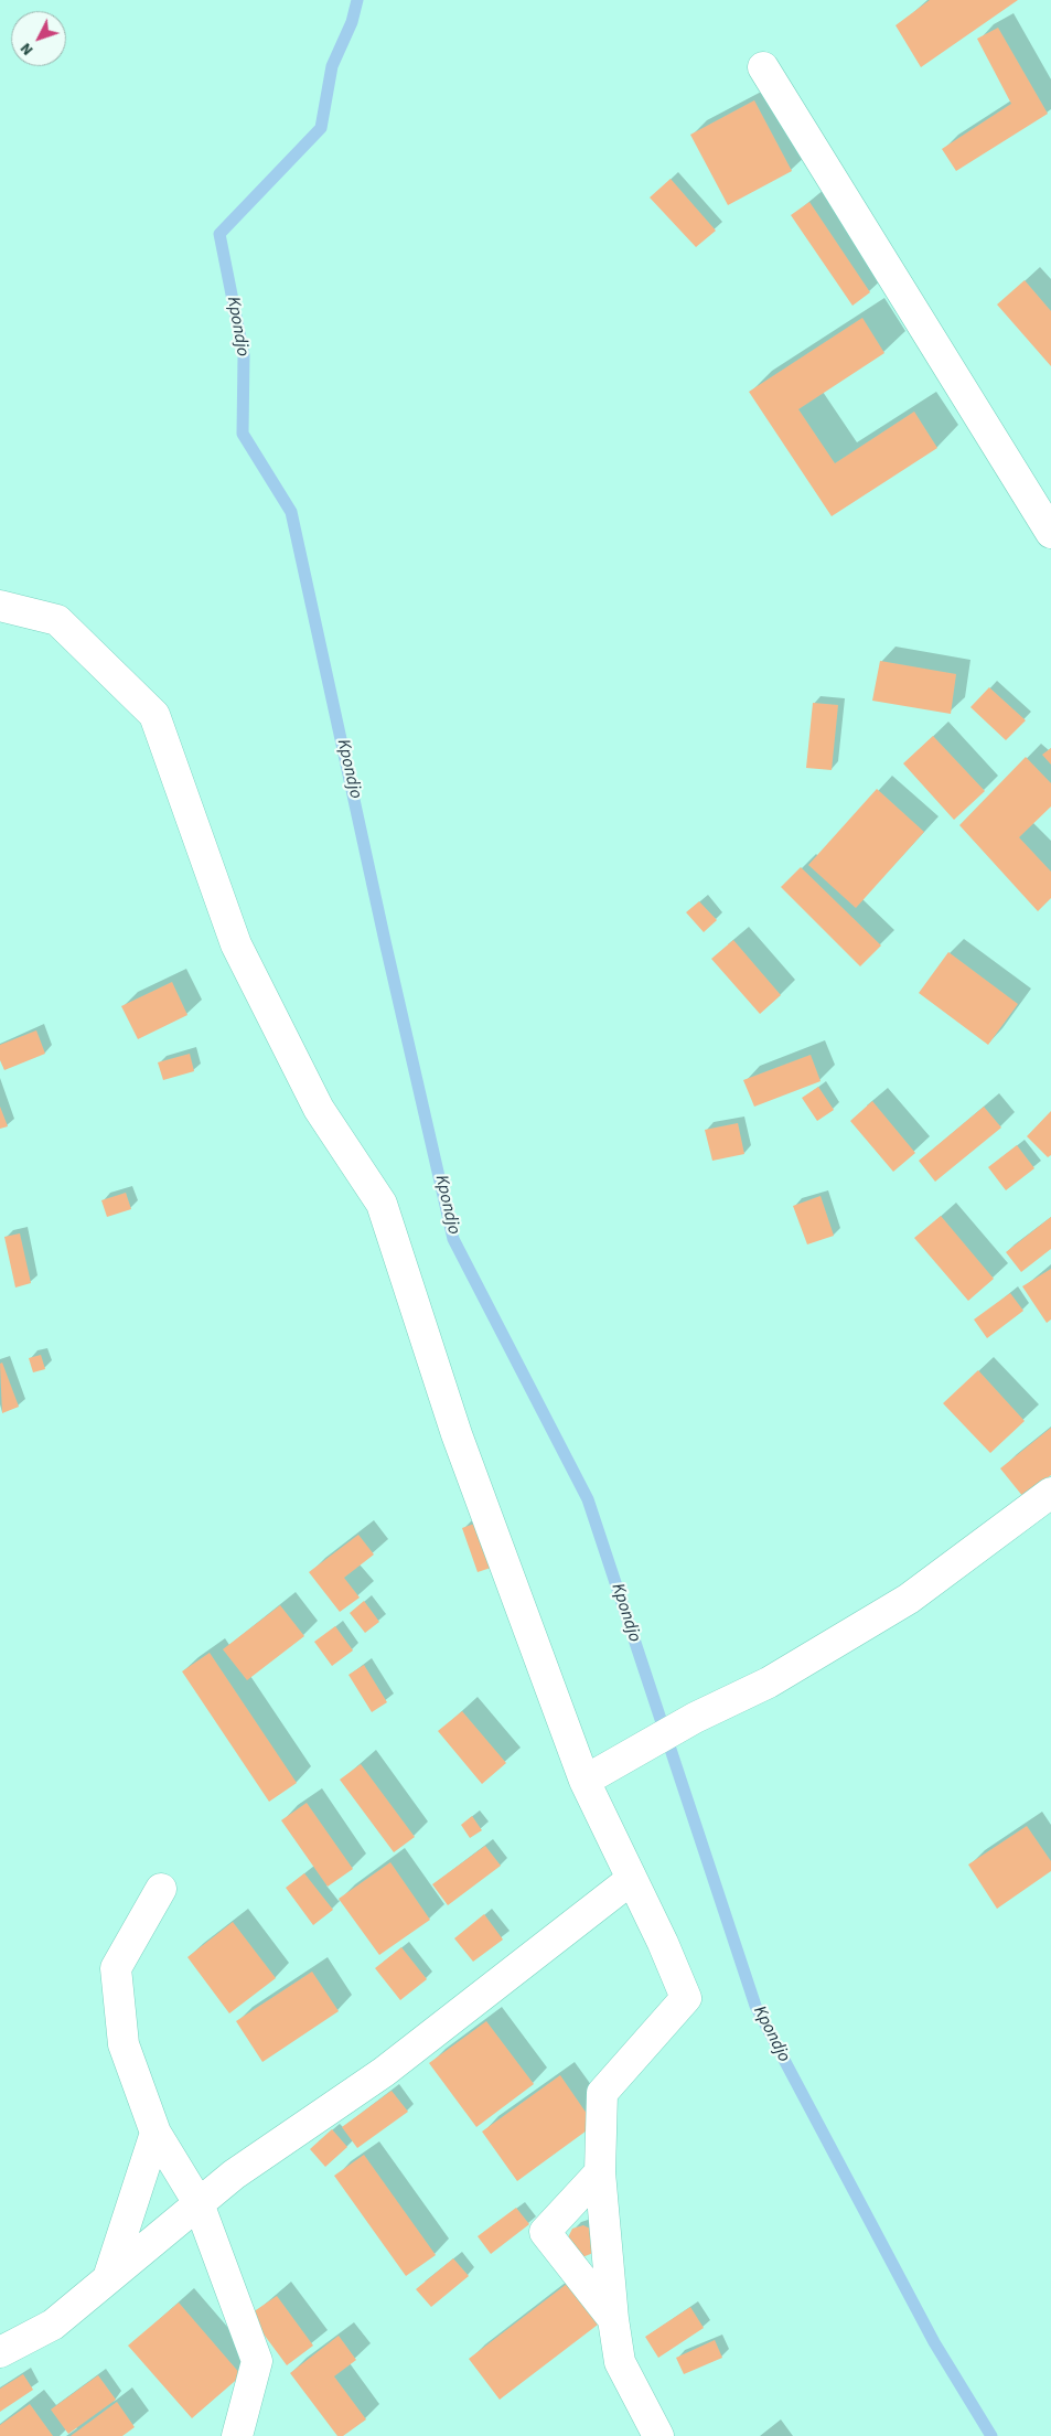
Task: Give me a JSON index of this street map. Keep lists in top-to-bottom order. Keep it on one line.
{"water":["Kpondjo"],"north":"bottom left"}
